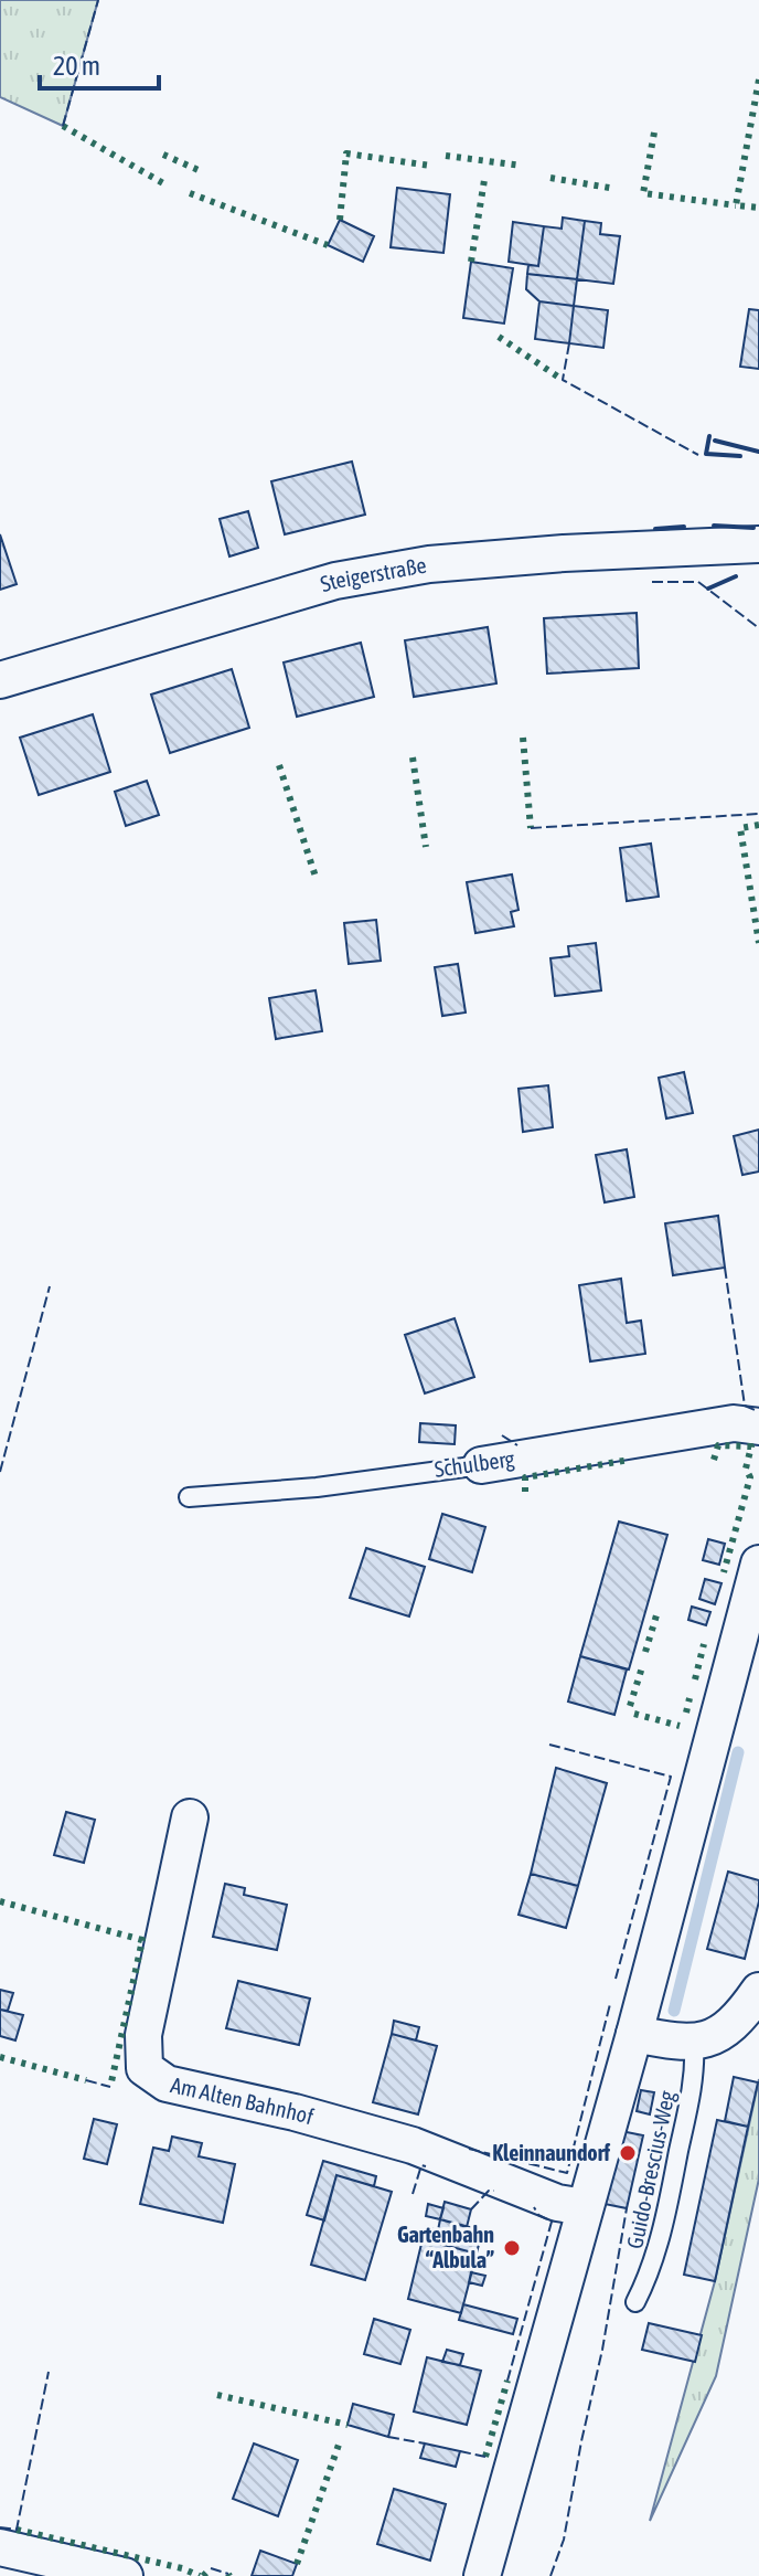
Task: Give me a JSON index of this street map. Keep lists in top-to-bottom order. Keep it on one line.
{"streets":{"street":["Steigerstraße","Schulberg","Am Alten Bahnhof"],"lane":["Guido-Brescius-Weg"]},"places":["Kleinnaundorf","Gartenbahn “Albula”"],"scale_bar":"20 m"}
